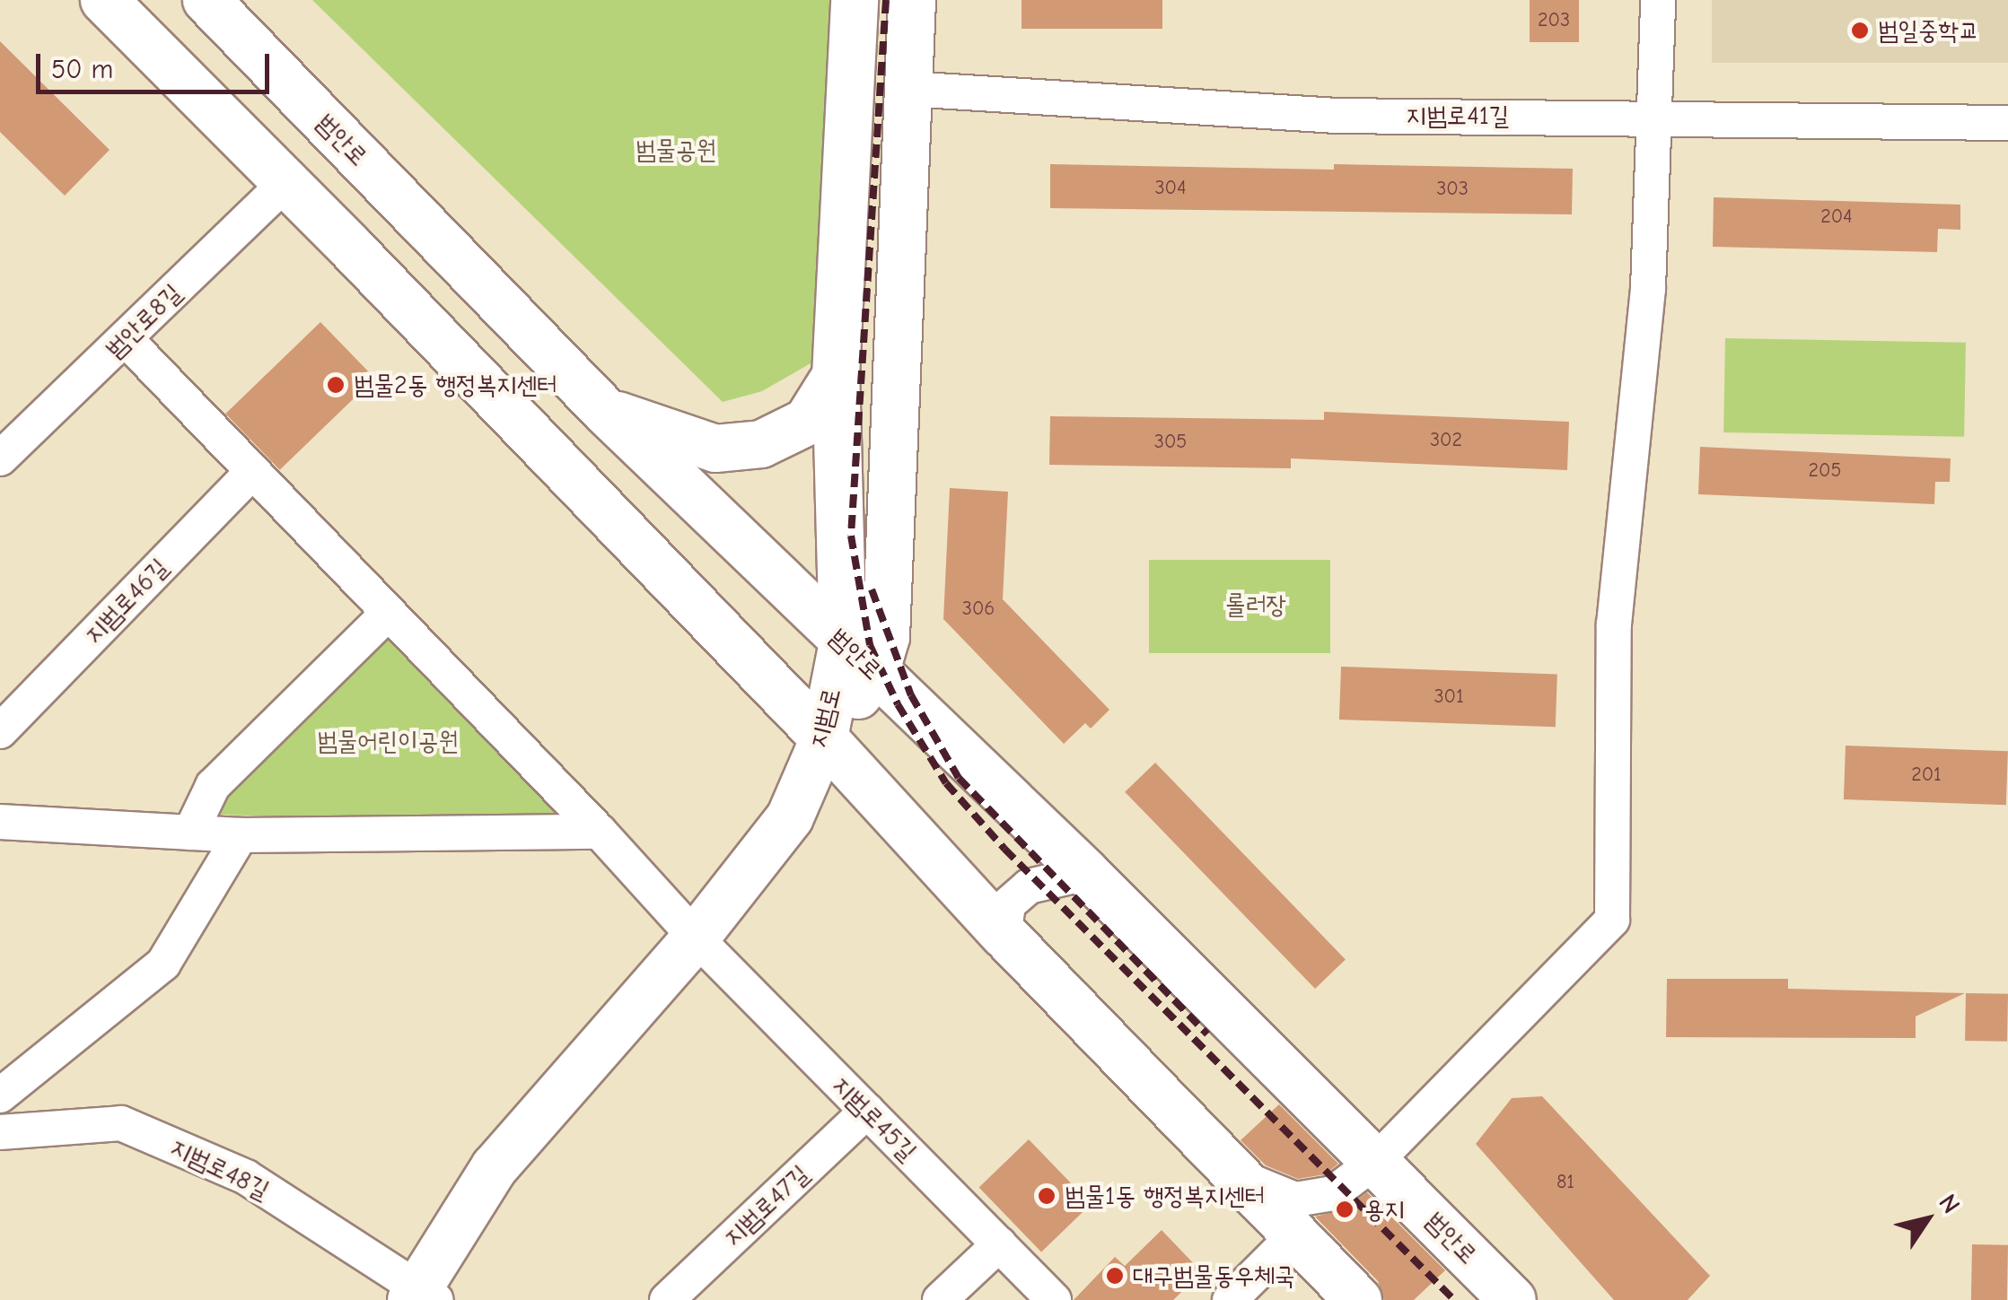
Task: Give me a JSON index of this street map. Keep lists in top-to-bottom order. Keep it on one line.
{"streets":{"main road":["범안로","지범로"],"street":["지범로41길","범안로8길","지범로46길","지범로45길","지범로48길","지범로47길"]},"crossings":[["범안로","지범로"],["지범로","지범로45길"],["지범로","지범로48길"],["지범로45길","지범로47길"]],"parks":["범물공원","롤러장","범물어린이공원"],"places":["범일중학교","범물2동 행정복지센터","범물1동 행정복지센터","용지","대구범물동우체국"],"house_numbers":["203","304","303","204","302","305","205","306","301","201","81"],"scale_bar":"50 m","north":"top right"}
